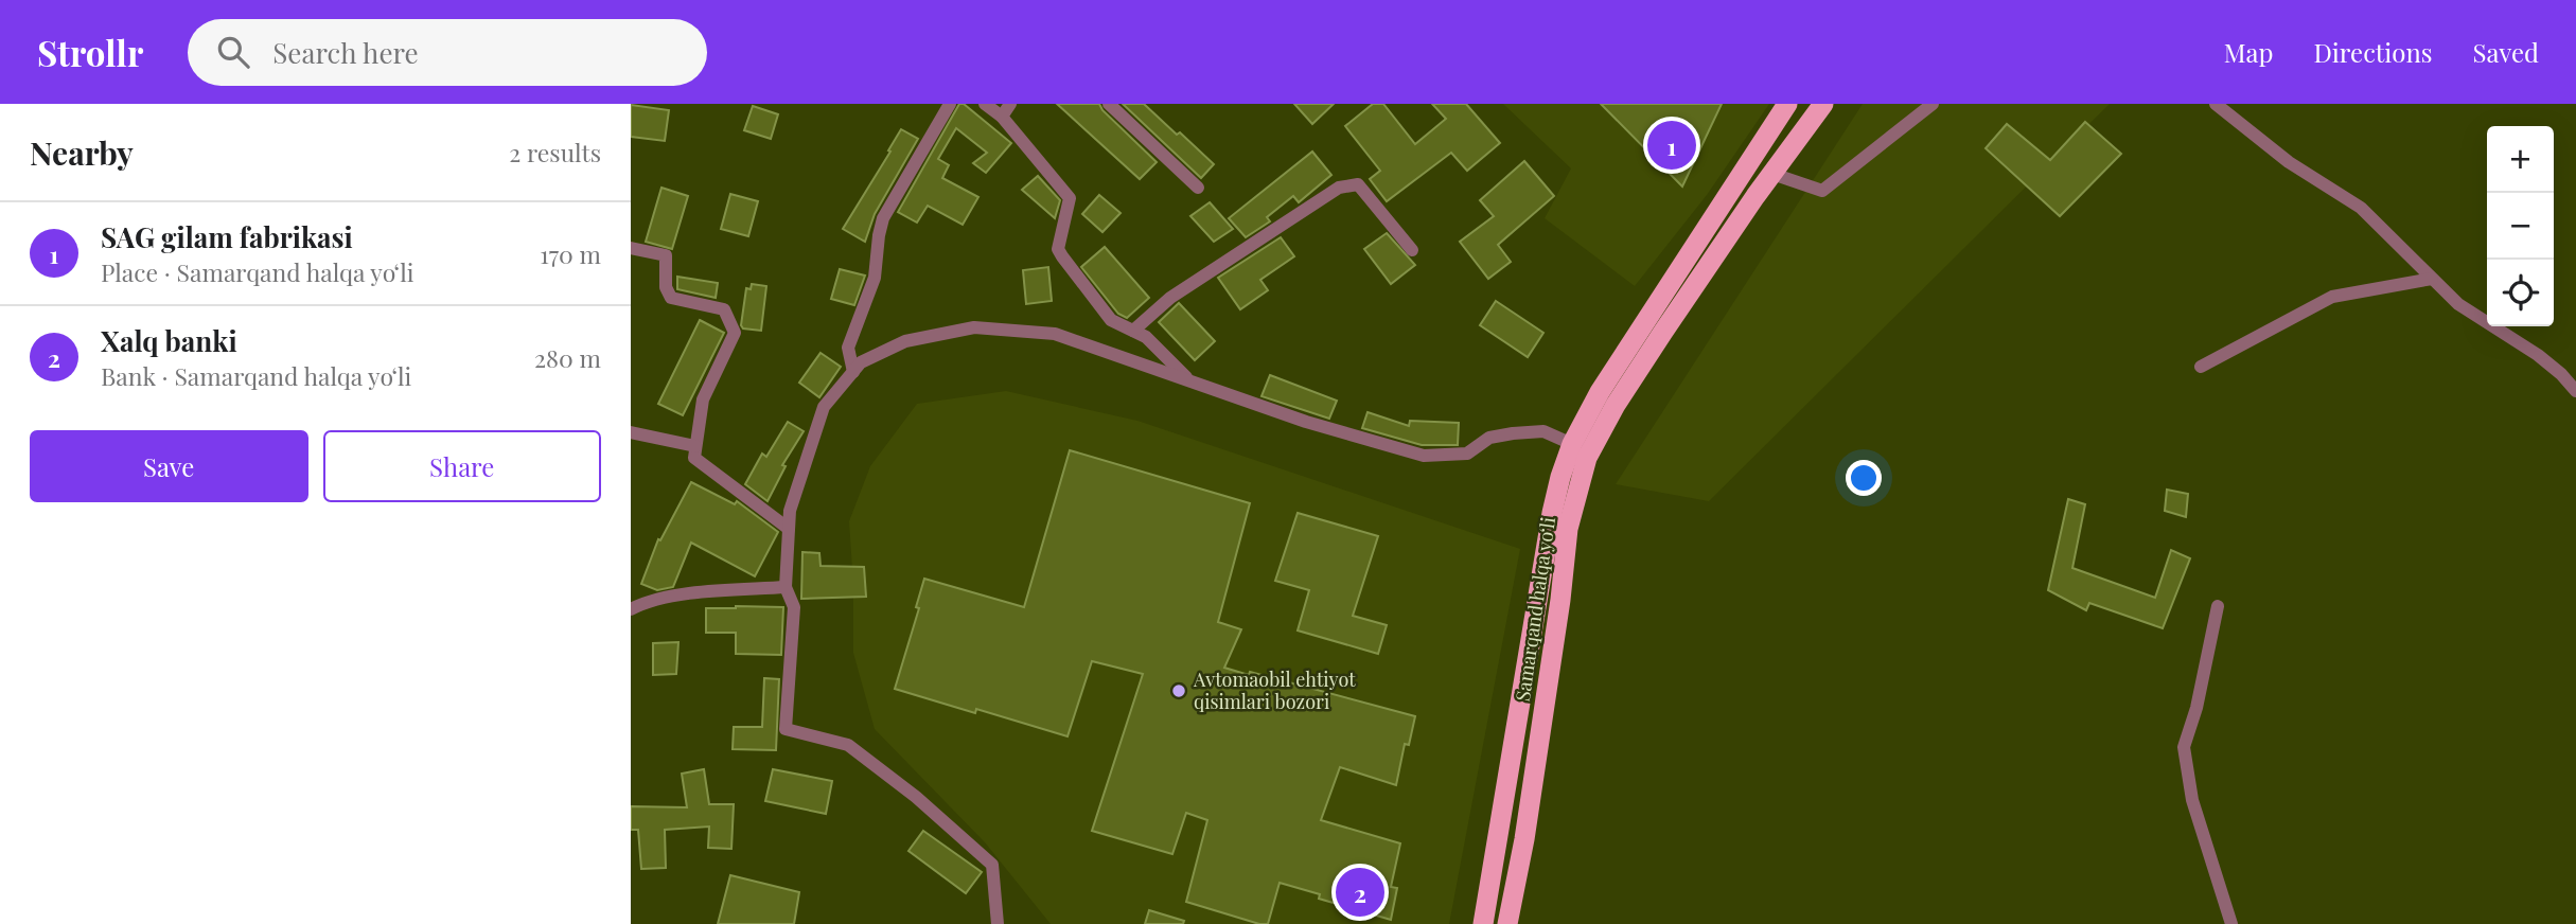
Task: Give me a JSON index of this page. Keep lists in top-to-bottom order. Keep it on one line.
{"streets":{"highway":["Samarqand halqa yoʻli"]},"places":["Avtomaobil ehtiyot qisimlari bozori"],"page":{"header":"Strollr","search":"Search here","nav":["Map","Directions","Saved"],"heading":["Nearby","2 results"],"pins":["1","2"],"map_buttons":["+","−"],"list":[{"mark":"1","name":"SAG gilam fabrikasi","note":"Place · Samarqand halqa yoʻli","value":"170 m"},{"mark":"2","name":"Xalq banki","note":"Bank · Samarqand halqa yoʻli","value":"280 m"}],"buttons":["Save","Share"]}}
